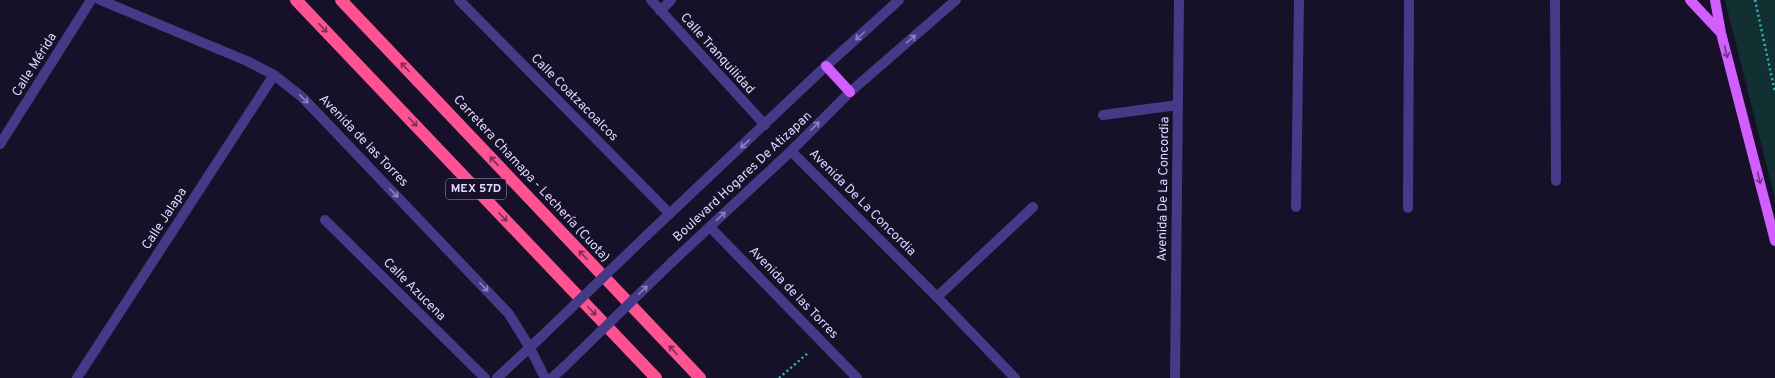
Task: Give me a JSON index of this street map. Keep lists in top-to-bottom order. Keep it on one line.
{"streets":{"highway":["Carretera Chamapa - Lechería (Cuota)","MEX 57D"],"street":["Calle Tranquilidad","Calle Mérida","Calle Coatzacoalcos","Avenida de las Torres","Boulevard Hogares De Atizapan","Avenida De La Concordia","Calle Jalapa","Calle Azucena"]},"crossings":[["Calle Tranquilidad","Boulevard Hogares De Atizapan"],["Calle Coatzacoalcos","Boulevard Hogares De Atizapan"],["Avenida de las Torres","Boulevard Hogares De Atizapan"],["Avenida de las Torres","Calle Jalapa"],["Boulevard Hogares De Atizapan","Avenida De La Concordia"]],"one_way":["Avenida de las Torres"]}
